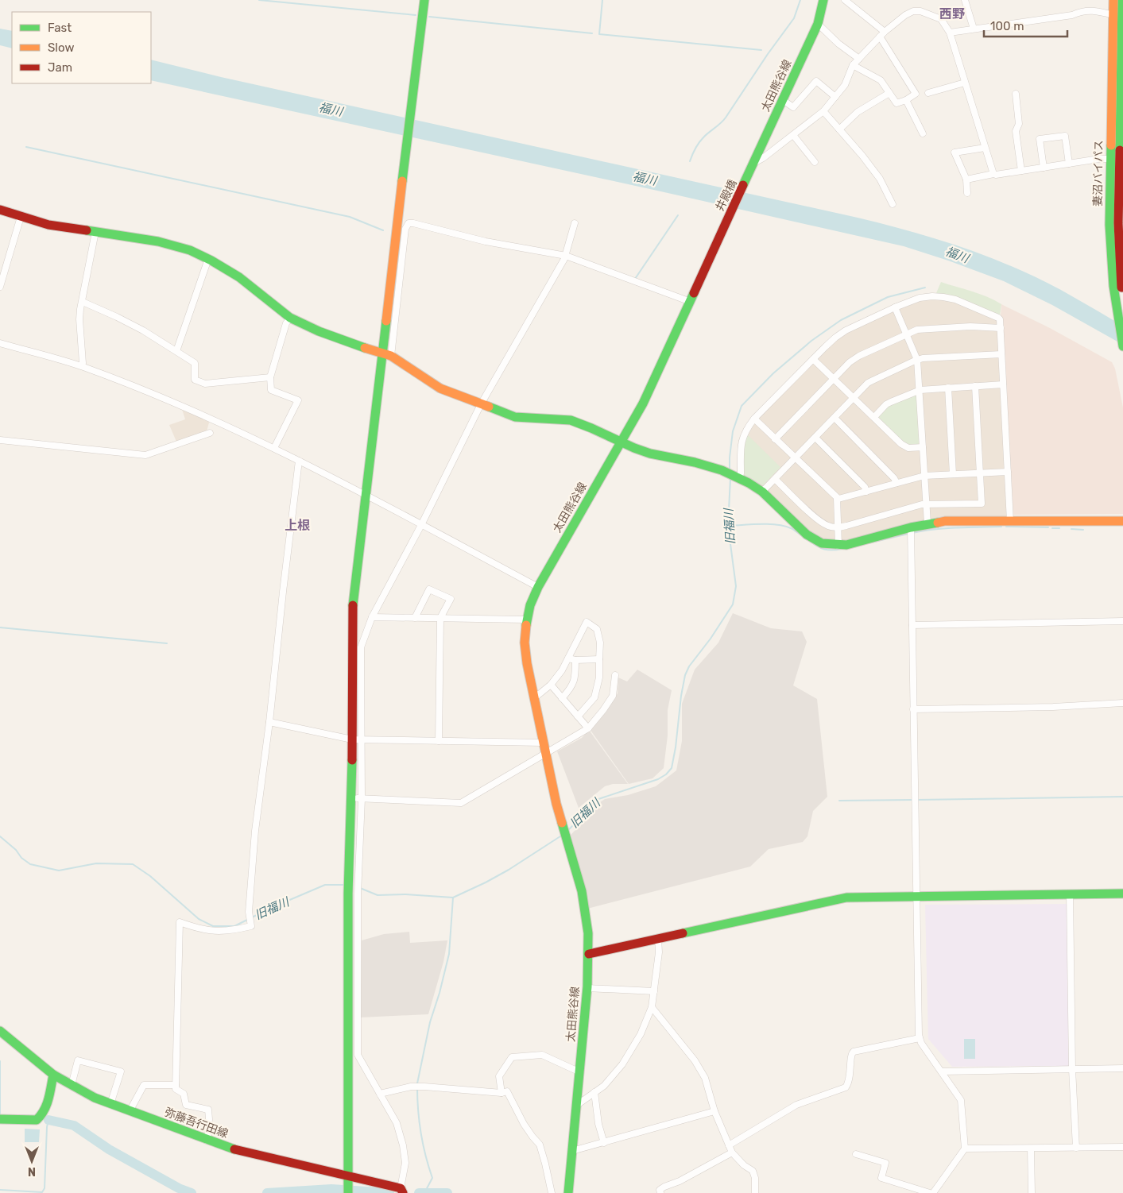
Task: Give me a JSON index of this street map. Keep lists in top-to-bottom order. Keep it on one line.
{"streets":{"main road":["太田熊谷線","妻沼バイパス","井殿橋","弥藤吾行田線"]},"crossings":[["太田熊谷線","井殿橋"]],"districts":["西野","上根"],"water":["福川","旧福川"],"legend":["Fast","Slow","Jam"],"scale_bar":"100 m","north":"bottom"}
